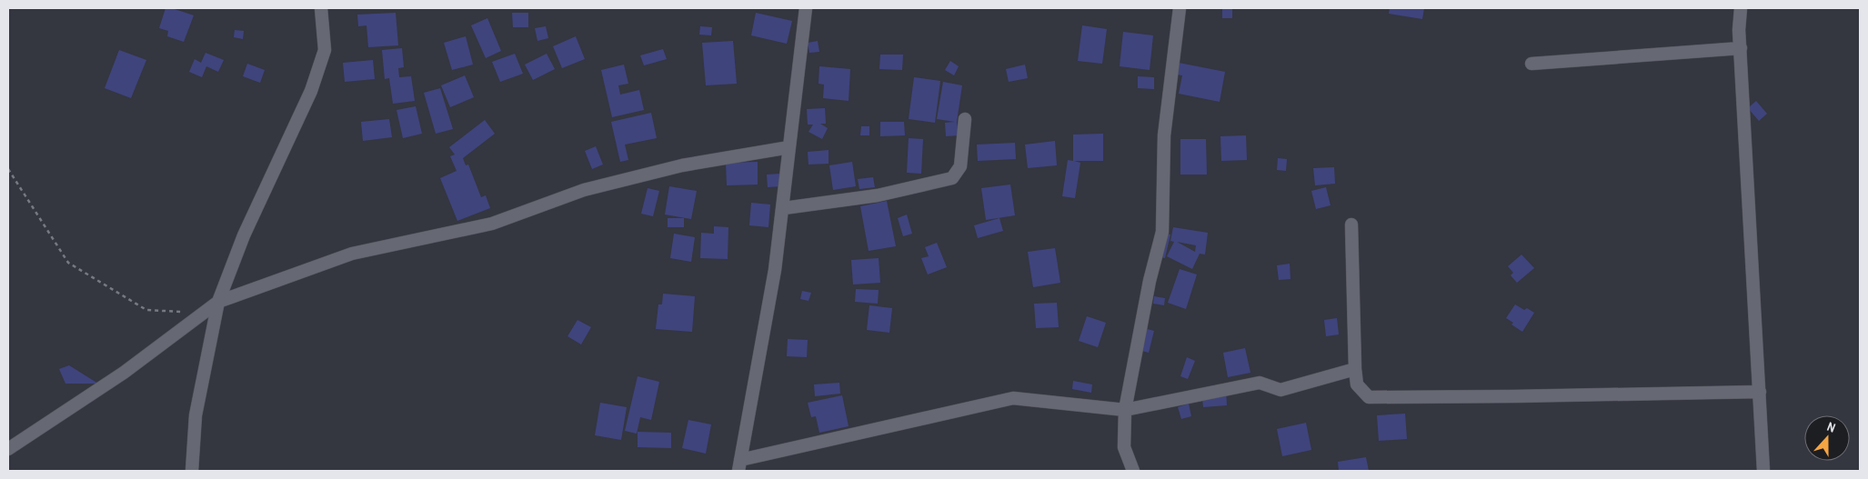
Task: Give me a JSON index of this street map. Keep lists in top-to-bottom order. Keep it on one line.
{"north":"top"}
